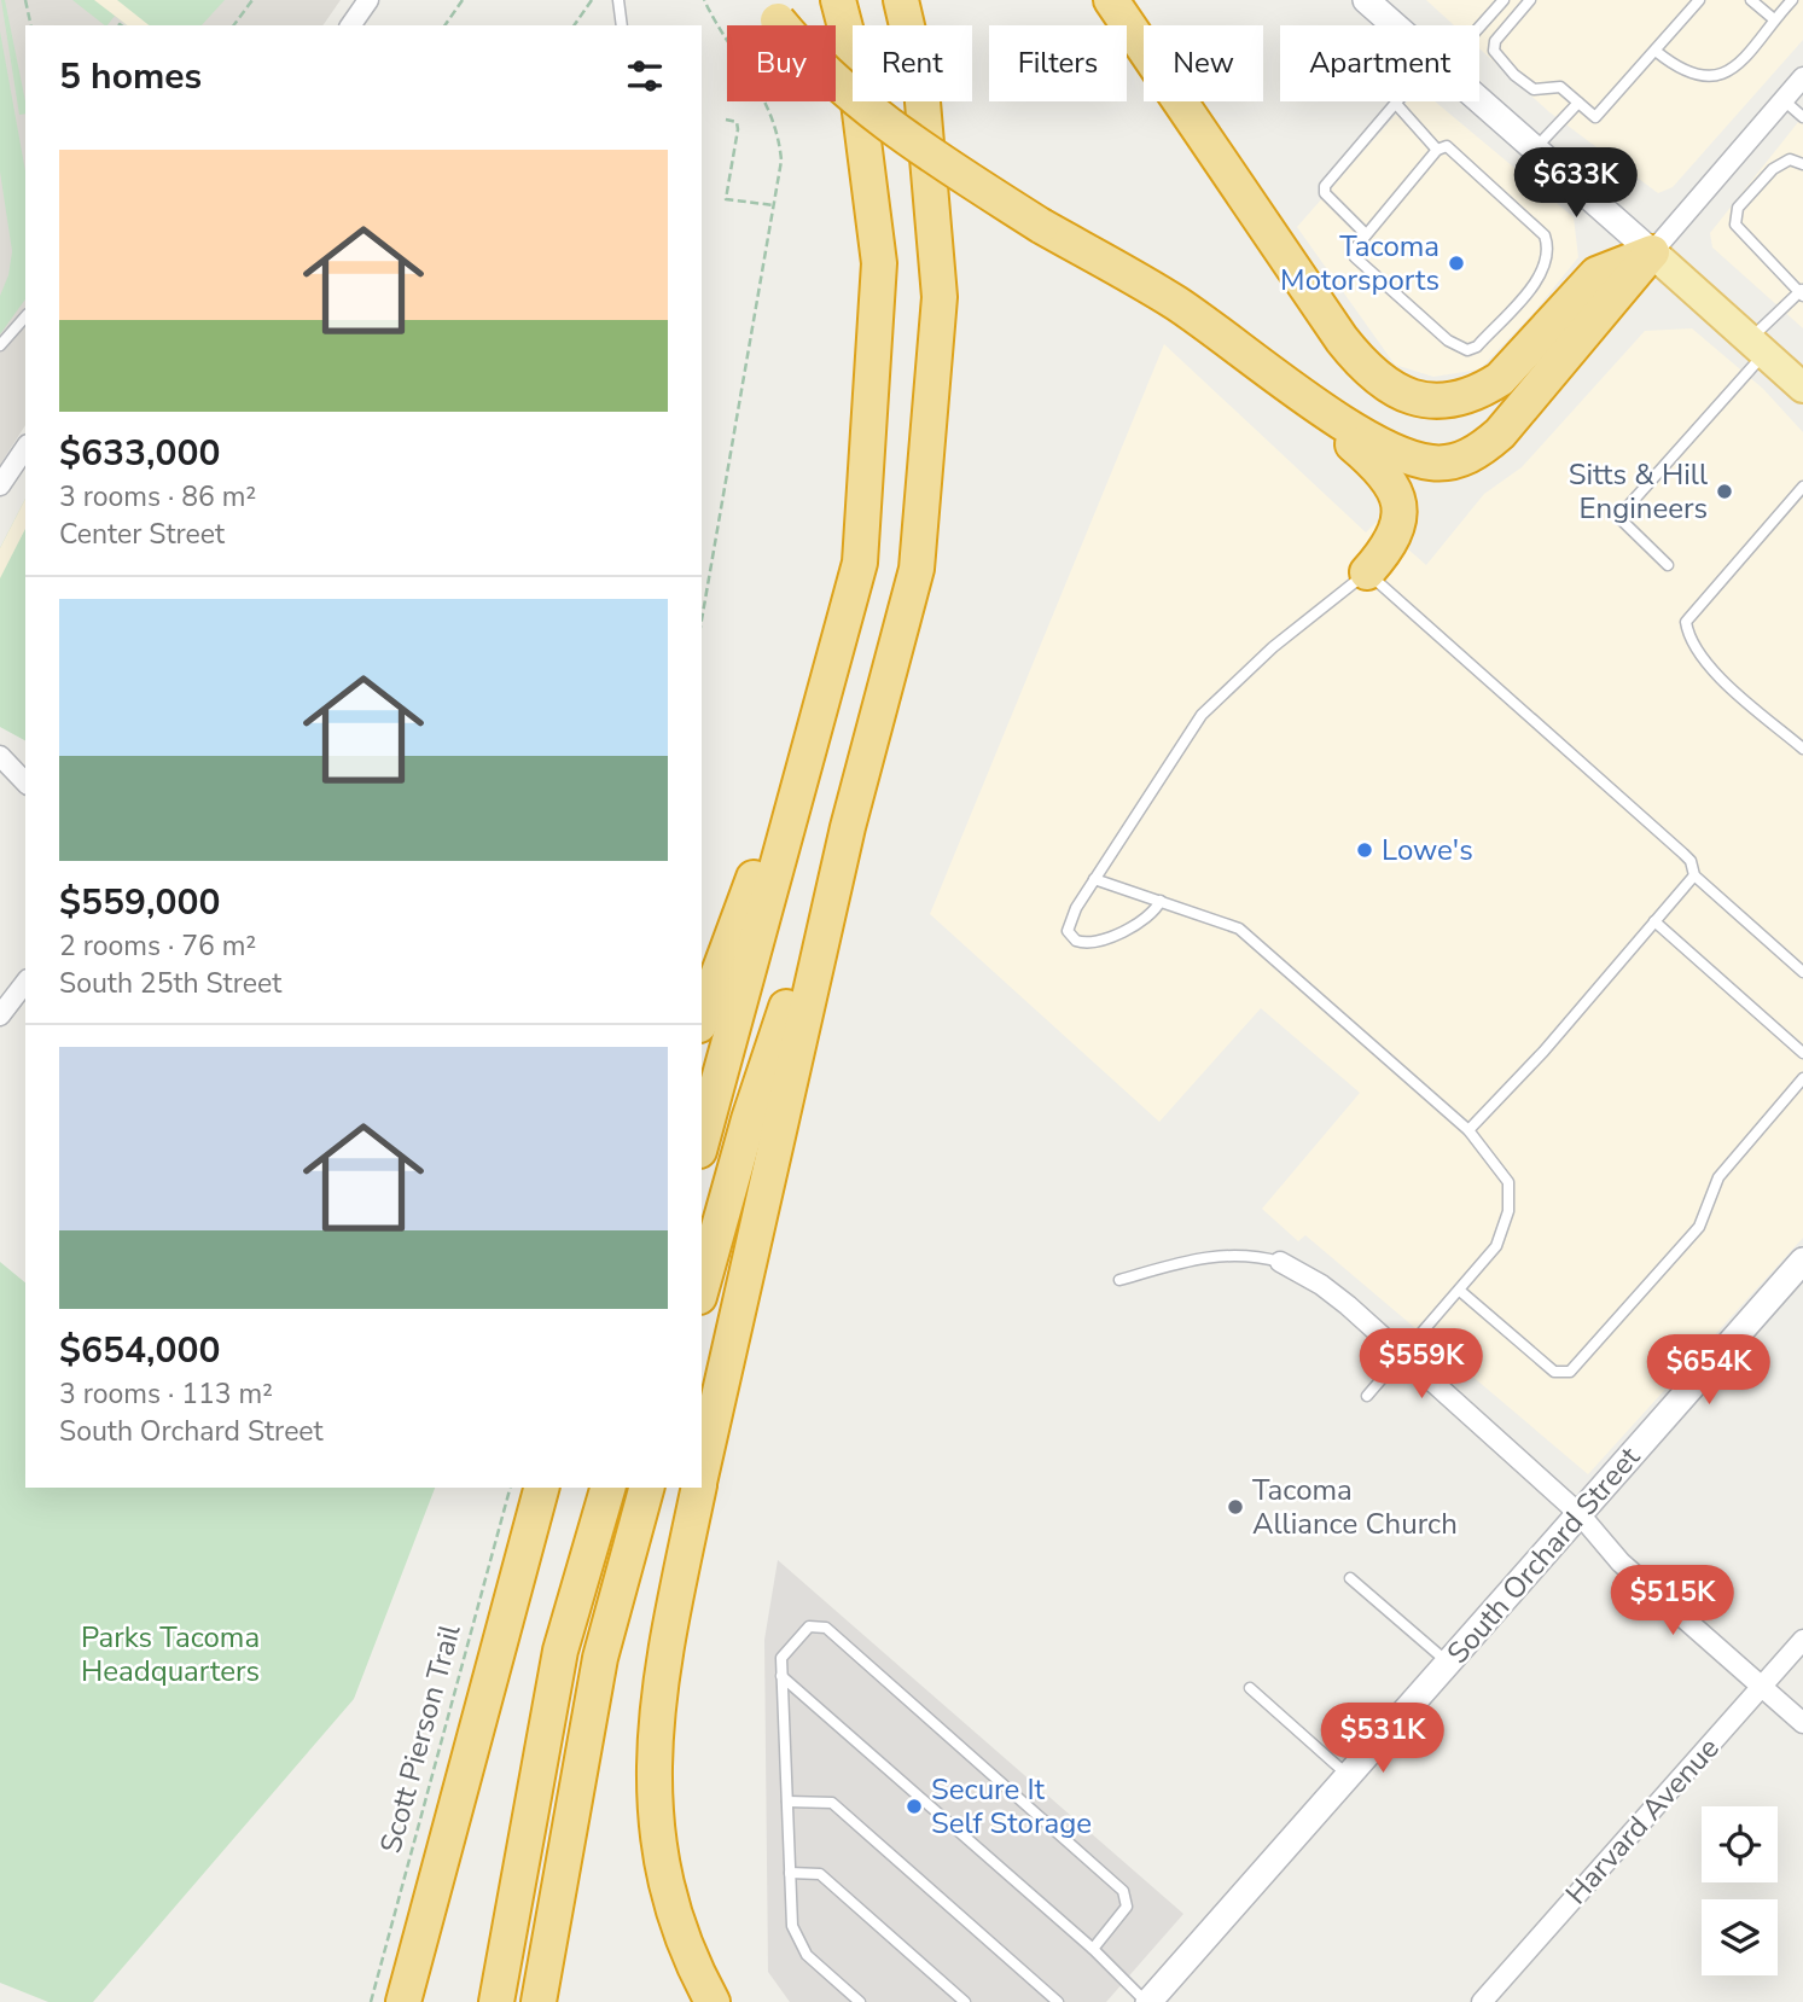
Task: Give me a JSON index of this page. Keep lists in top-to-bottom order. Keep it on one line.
{"streets":{"main road":["South Orchard Street"],"street":["Harvard Avenue"],"path":["Scott Pierson Trail"]},"parks":["Parks Tacoma Headquarters"],"places":["Tacoma Motorsports","Sitts & Hill Engineers","Lowe's","Tacoma Alliance Church","Secure It Self Storage"],"page":{"chip":["Buy","Rent","Filters","New","Apartment"],"heading":"5 homes","list":[{"name":"$633,000","note":"3 rooms · 86 m² · Center Street"},{"name":"$559,000","note":"2 rooms · 76 m² · South 25th Street"},{"name":"$654,000","note":"3 rooms · 113 m² · South Orchard Street"}],"price":["$633K","$559K","$654K","$515K","$531K"]}}
